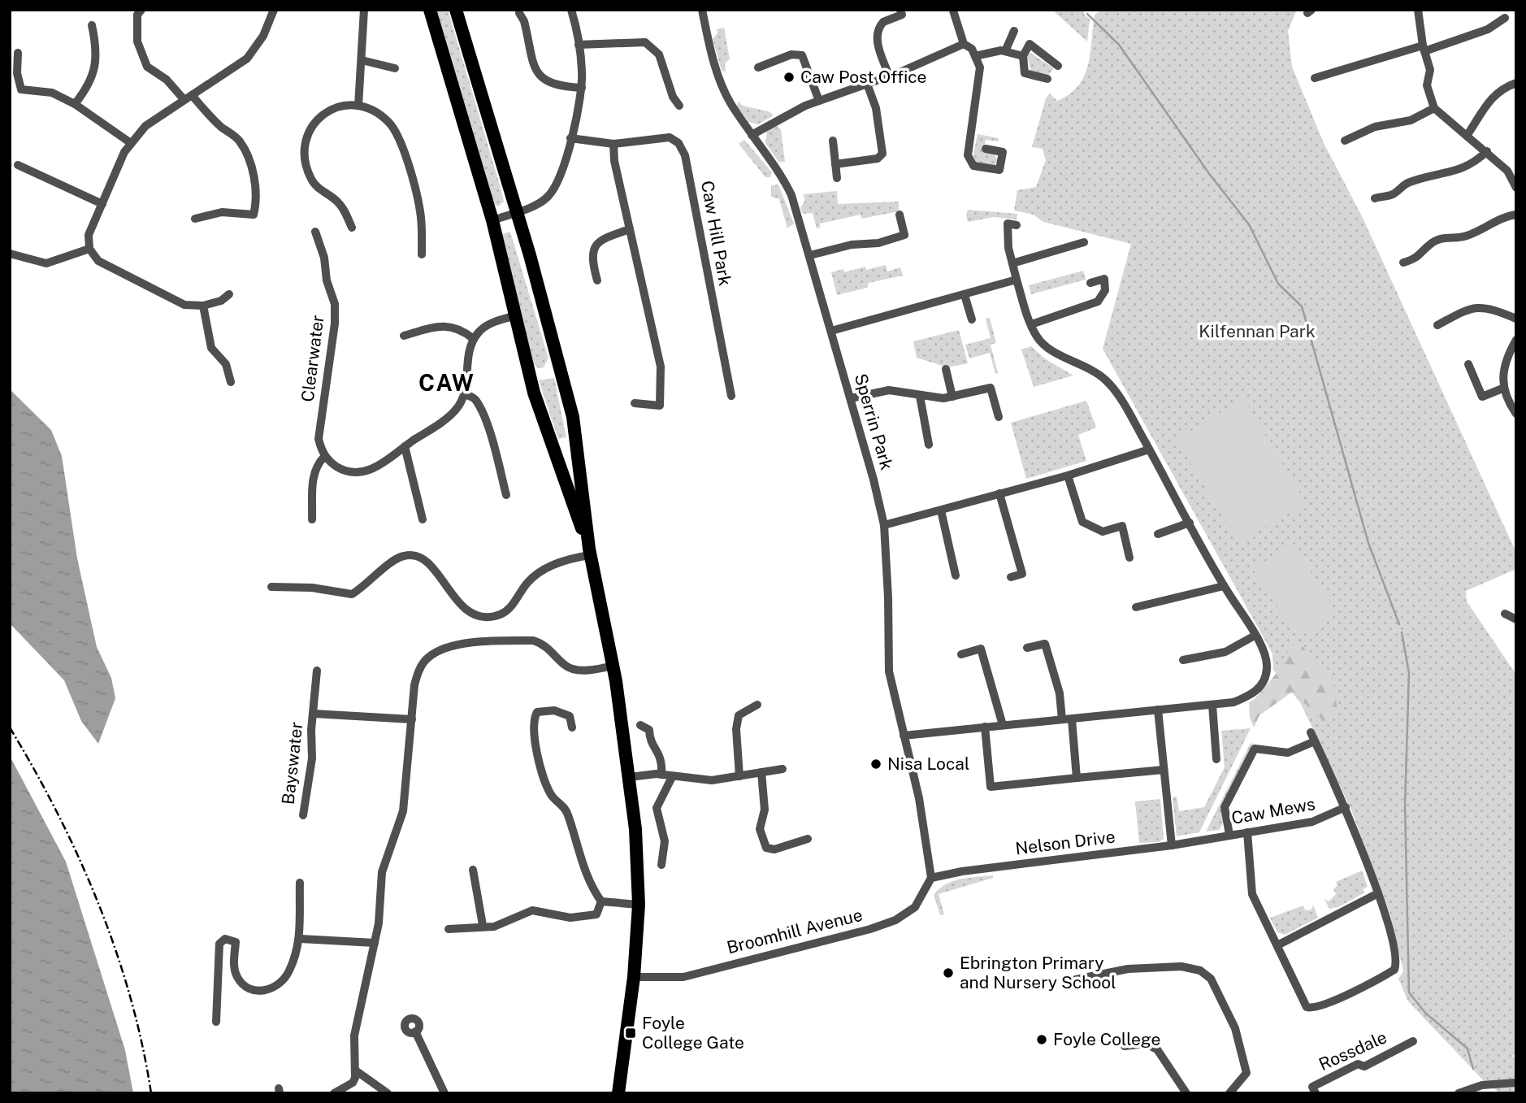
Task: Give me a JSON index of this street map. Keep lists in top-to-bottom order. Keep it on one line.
{"streets":{"street":["Caw Hill Park","Clearwater","Sperrin Park","Bayswater","Caw Mews","Nelson Drive","Broomhill Avenue","Rossdale"]},"crossings":[["Sperrin Park","Nelson Drive"],["Sperrin Park","Broomhill Avenue"],["Caw Mews","Nelson Drive"],["Nelson Drive","Broomhill Avenue"]],"districts":["CAW"],"parks":["Kilfennan Park"],"places":{"other":["Caw Post Office","Nisa Local","Ebrington Primary and Nursery School","Foyle College"],"transit":["Foyle College Gate"]}}
